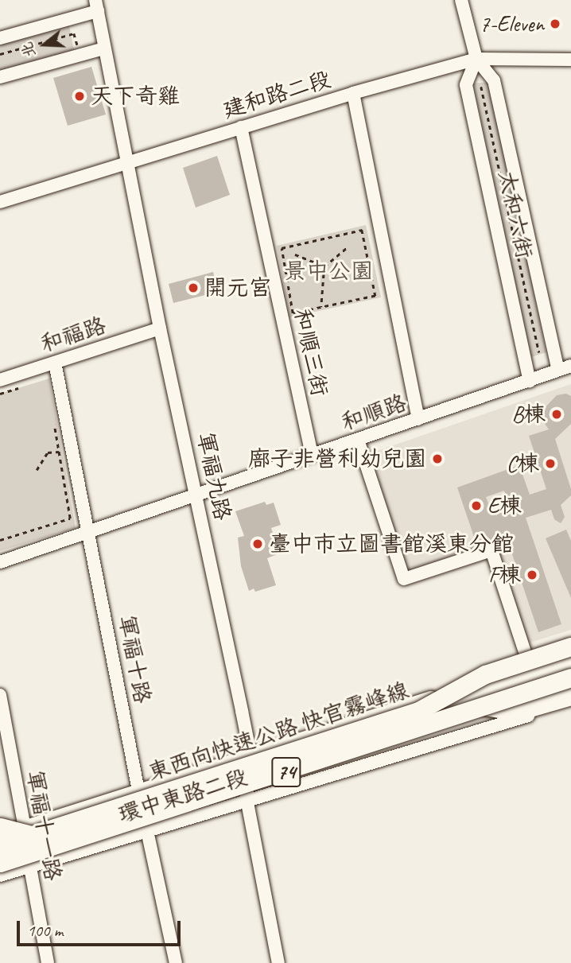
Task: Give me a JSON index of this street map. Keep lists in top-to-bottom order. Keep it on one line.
{"streets":{"highway":["東西向快速公路 快官霧峰線","74"],"street":["建和路二段","太和六街","和福路","和順三街","和順路","軍福九路","軍福十路","環中東路二段","軍福十一路"]},"crossings":[["建和路二段","太和六街"],["建和路二段","和順三街"],["建和路二段","軍福九路"],["太和六街","和順路"],["和福路","軍福九路"],["和福路","軍福十路"],["和順三街","和順路"],["和順路","軍福九路"],["和順路","軍福十路"],["軍福九路","環中東路二段"],["軍福十路","環中東路二段"],["東西向快速公路 快官霧峰線","環中東路二段"],["東西向快速公路 快官霧峰線","軍福十一路"],["環中東路二段","軍福十一路"]],"parks":["景中公園"],"places":["7-Eleven","天下奇雞","開元宮","B棟","廍子非營利幼兒園","C棟","E棟","臺中市立圖書館溪東分館","F棟"],"scale_bar":"100 m","north":"left"}
